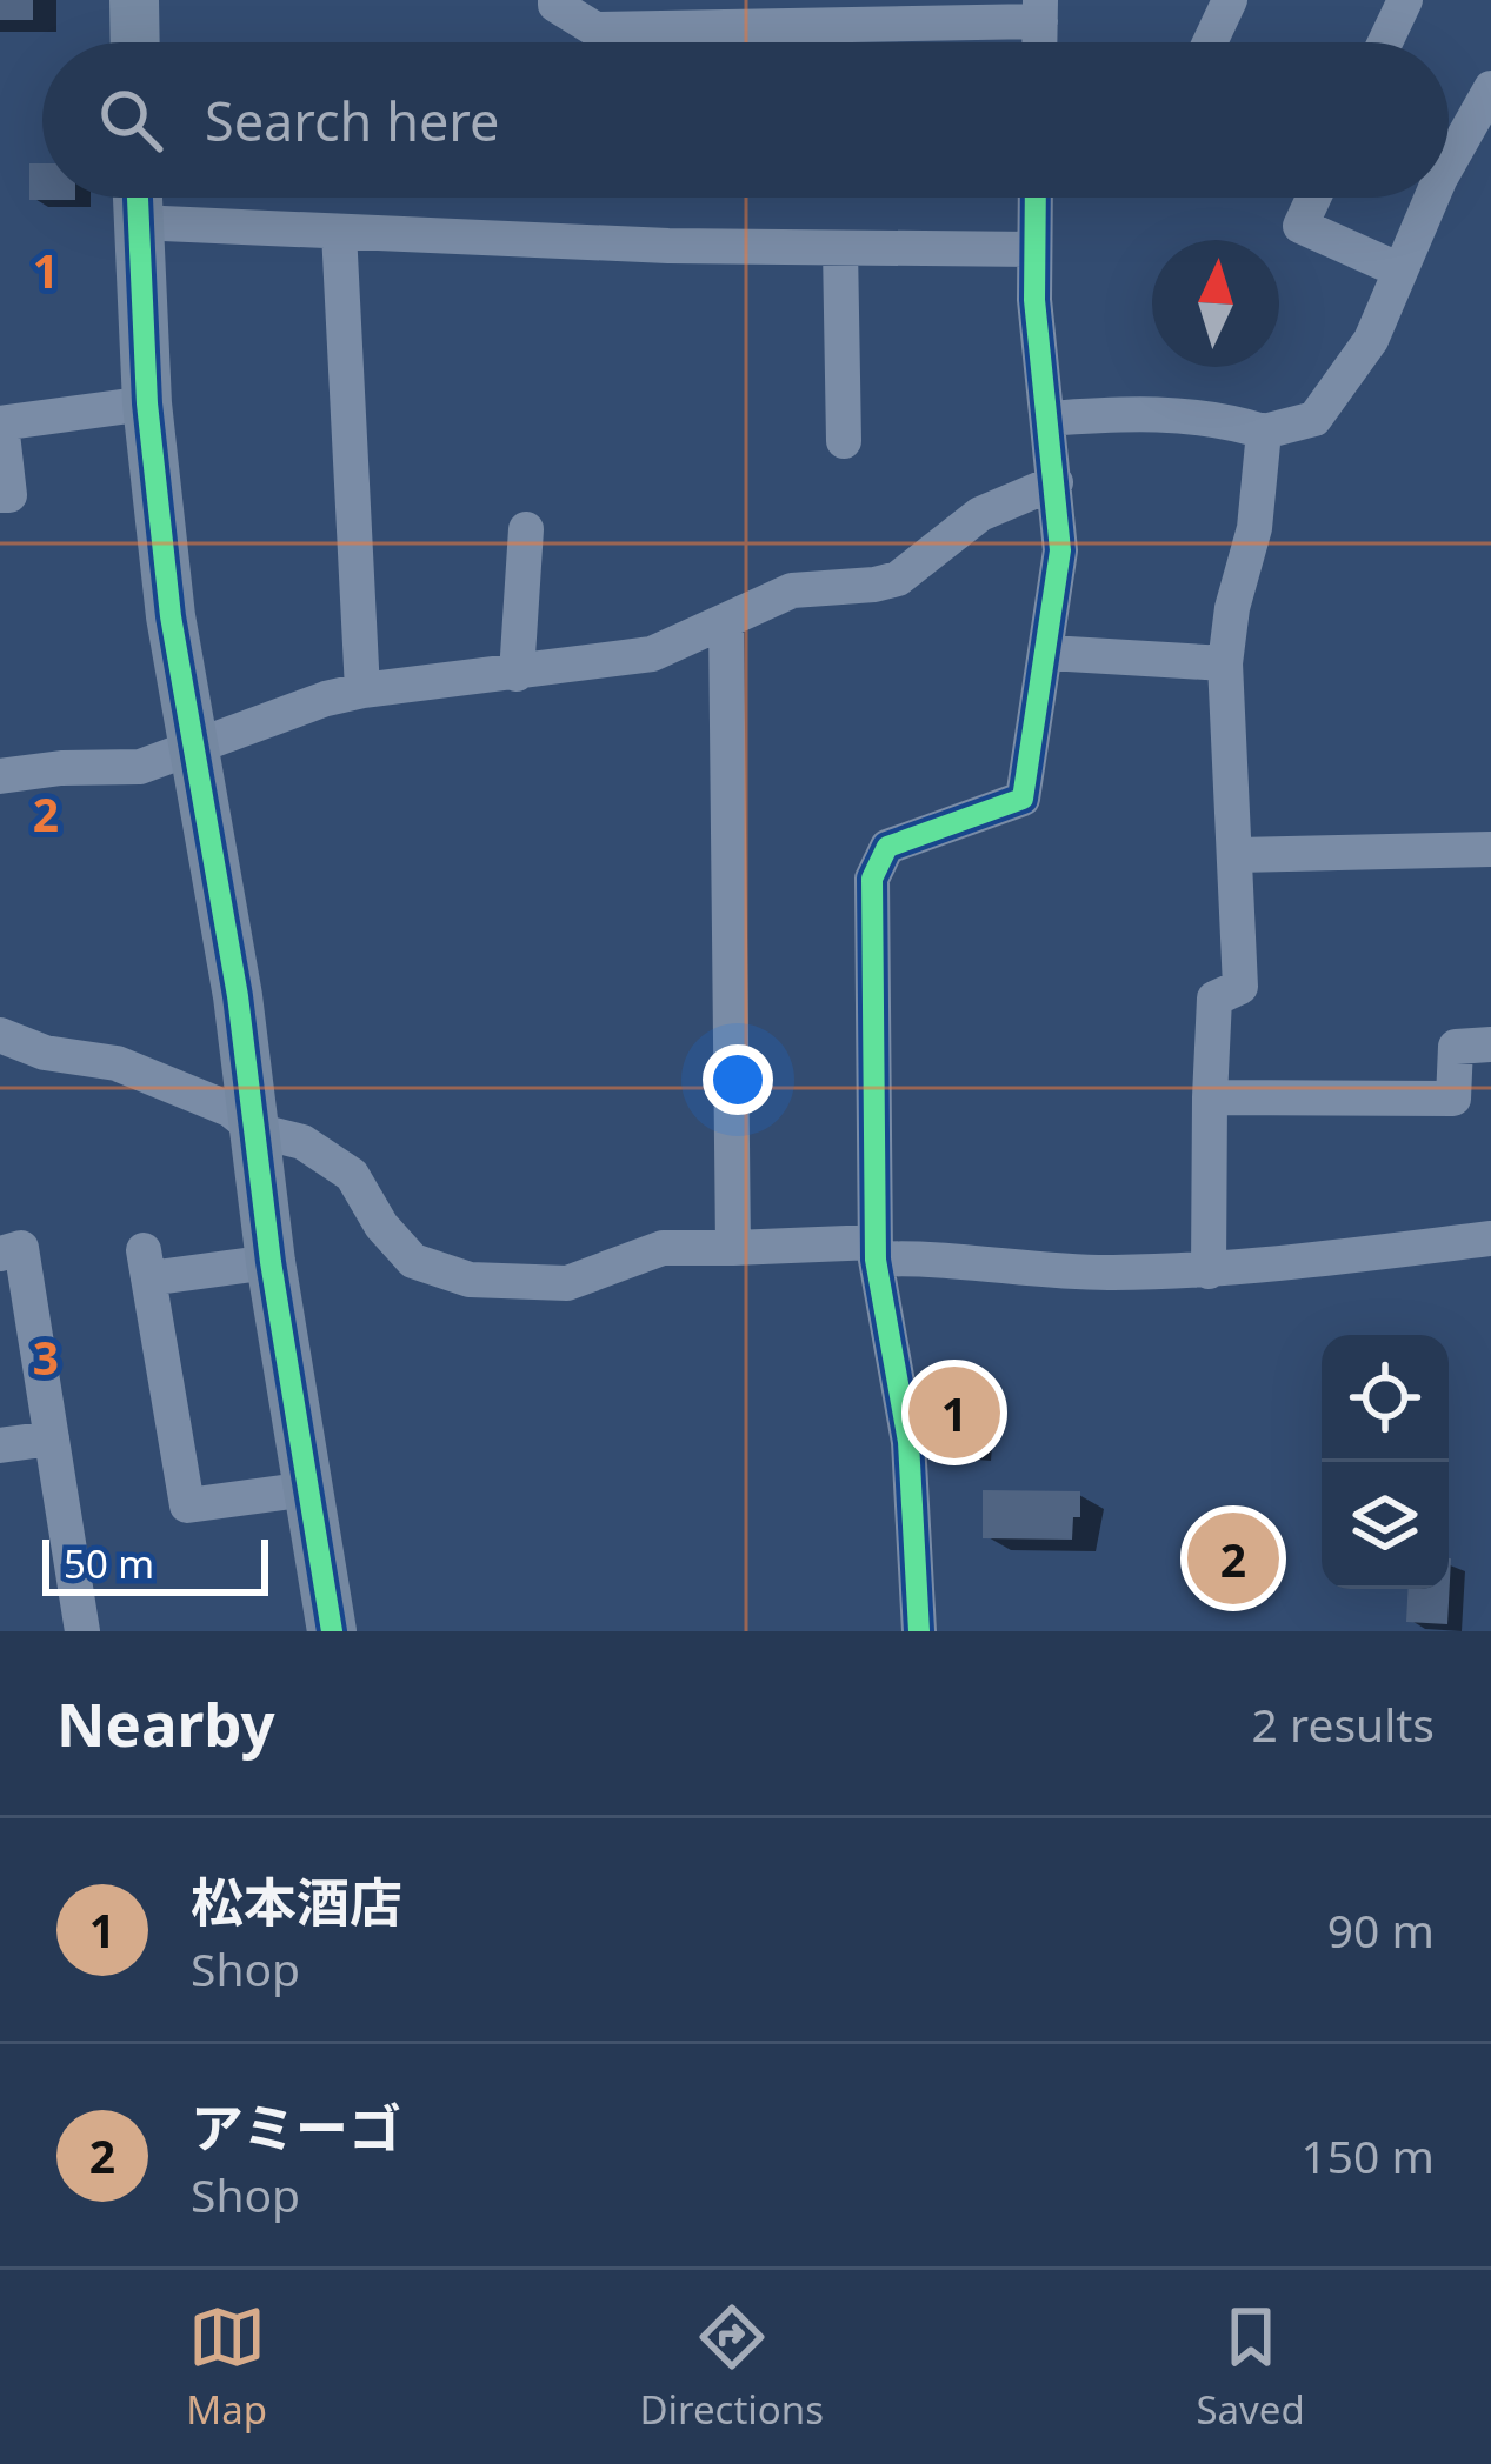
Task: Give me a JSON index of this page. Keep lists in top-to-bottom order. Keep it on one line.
{"scale_bar":"50 m","north":"top","page":{"search":"Search here","pins":["1","2"],"scale":"50 m","heading":["Nearby","2 results"],"list":[{"mark":"1","name":"松本酒店","note":"Shop","value":"90 m"},{"mark":"2","name":"アミーゴ","note":"Shop","value":"150 m"}],"nav":["Map","Directions","Saved"]},"grid":{"rows":["1","2","3"]}}
